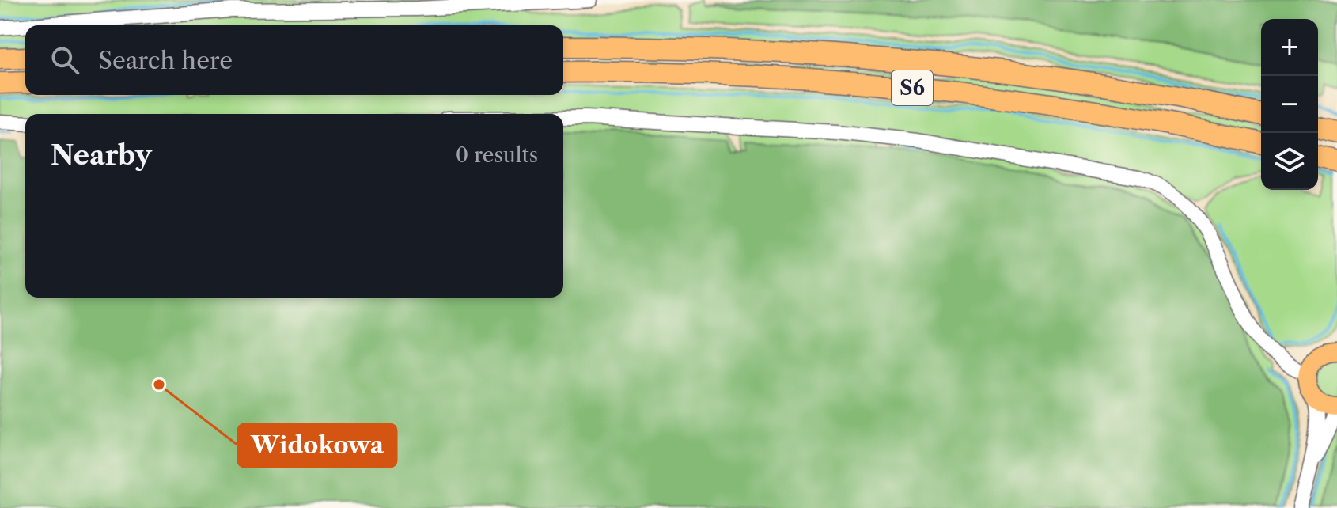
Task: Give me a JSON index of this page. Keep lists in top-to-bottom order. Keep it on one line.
{"streets":{"highway":["S6"]},"places":["Widokowa"],"page":{"map_buttons":["+","−"],"search":"Search here","heading":["Nearby","0 results"]}}
